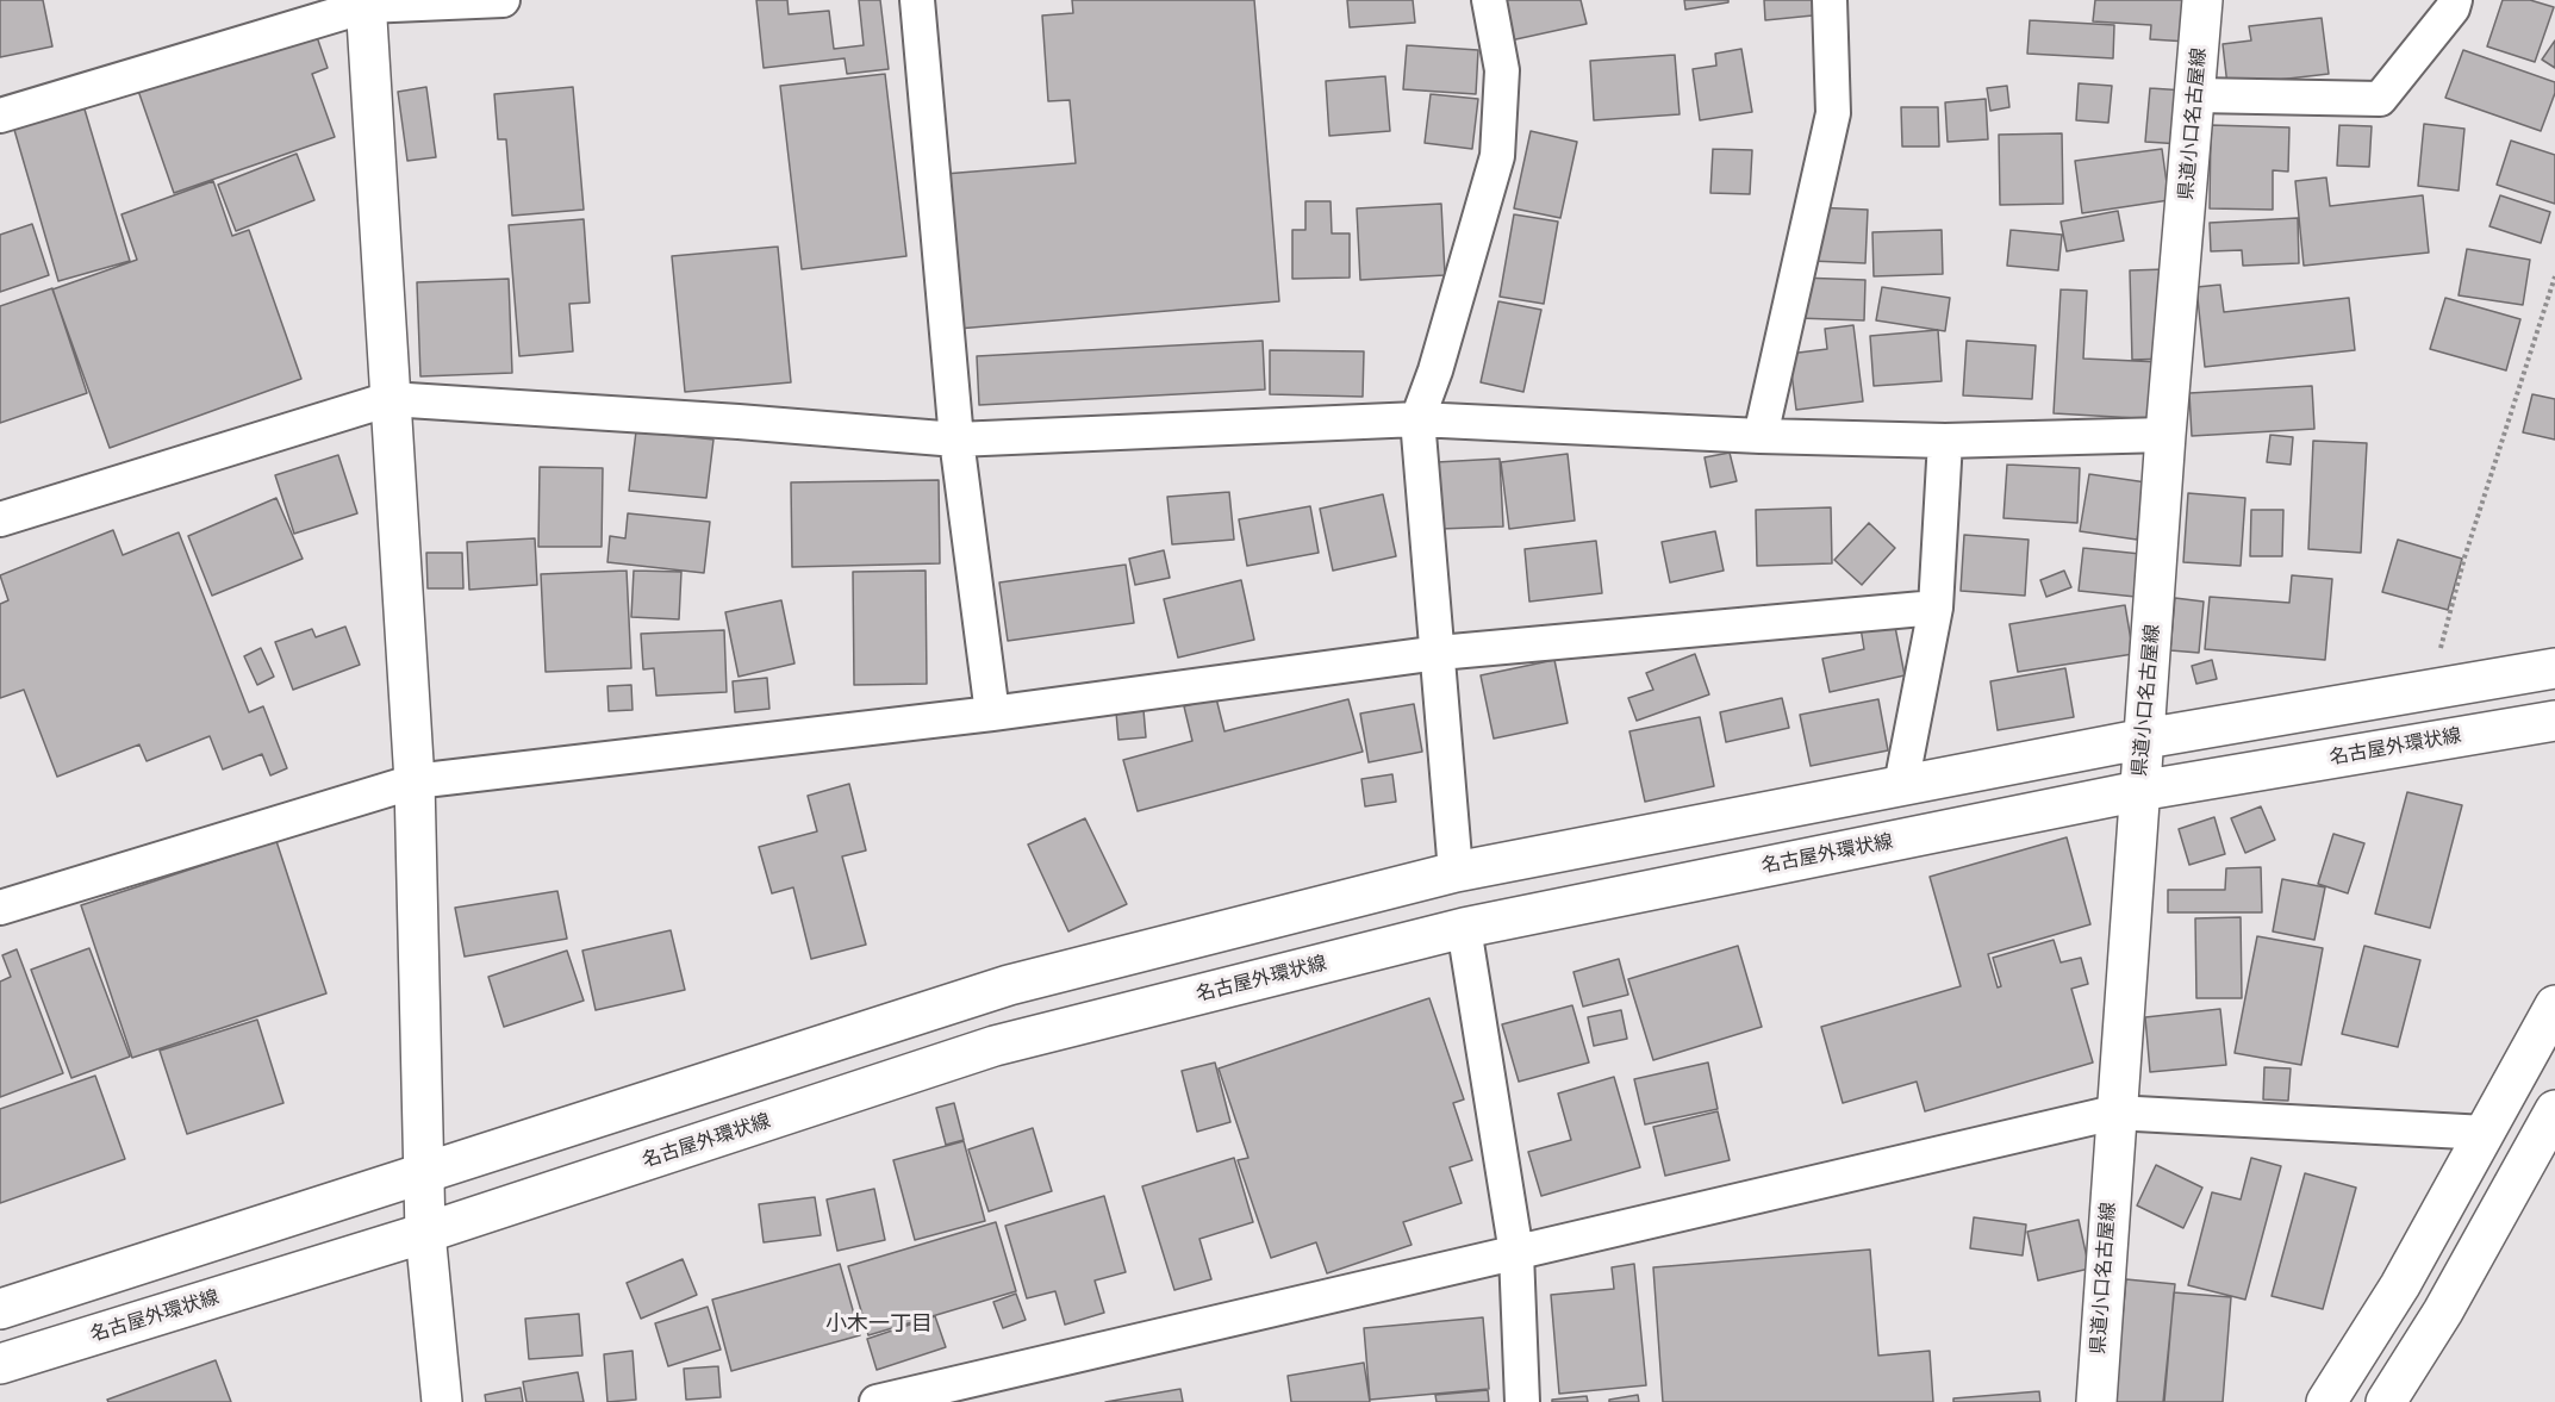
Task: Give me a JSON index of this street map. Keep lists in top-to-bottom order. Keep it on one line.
{"streets":{"main road":["県道小口名古屋線","名古屋外環状線"]},"crossings":[["県道小口名古屋線","名古屋外環状線"]],"districts":["小木一丁目"]}
